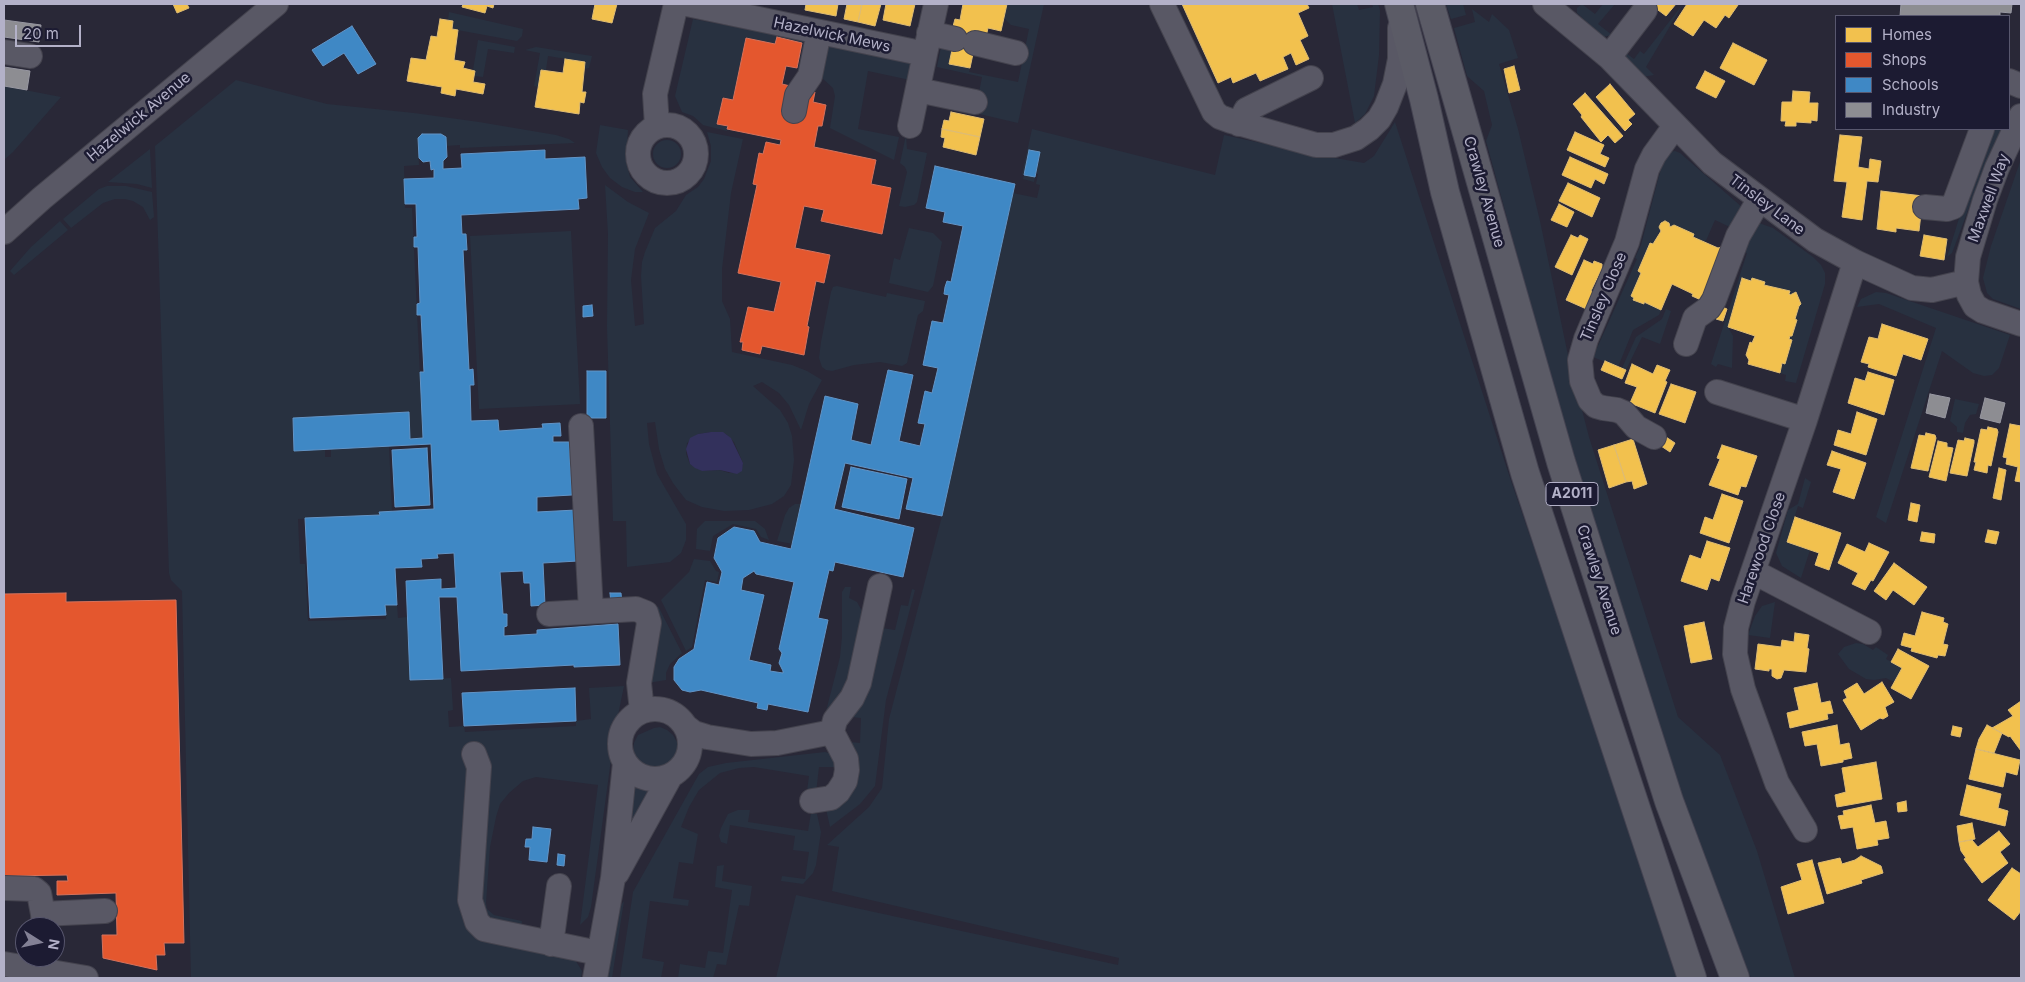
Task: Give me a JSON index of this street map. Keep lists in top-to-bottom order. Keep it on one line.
{"streets":{"main road":["Crawley Avenue","A2011"],"street":["Hazelwick Mews","Hazelwick Avenue","Maxwell Way","Tinsley Lane","Tinsley Close","Harewood Close"]},"crossings":[["Maxwell Way","Tinsley Lane"],["Tinsley Lane","Tinsley Close"],["Tinsley Lane","Harewood Close"]],"legend":["Homes","Shops","Schools","Industry"],"scale_bar":"20 m","north":"right"}
